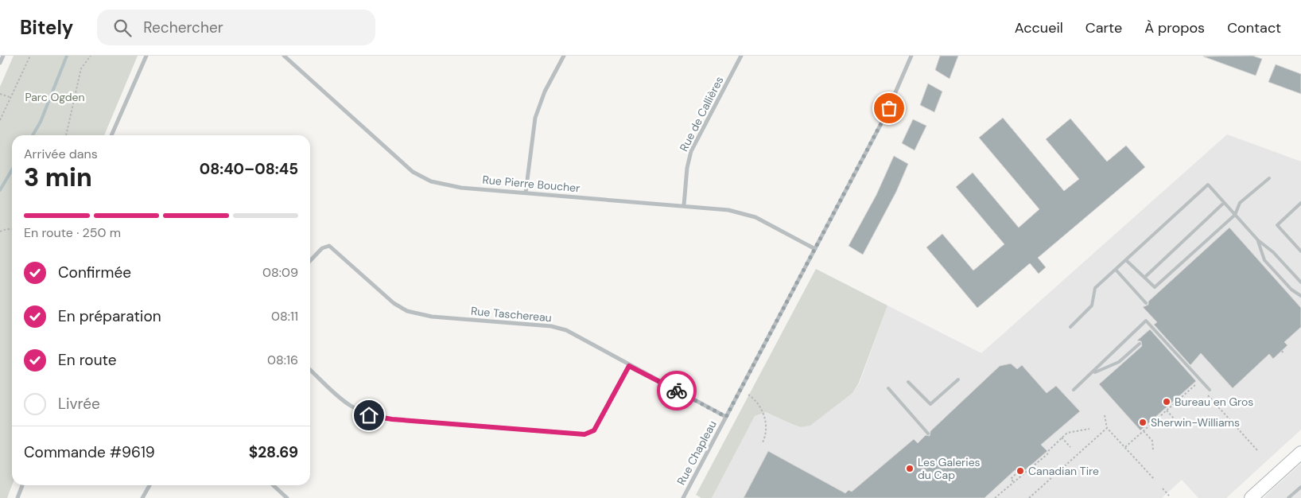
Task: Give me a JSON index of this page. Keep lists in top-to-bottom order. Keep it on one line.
{"streets":{"street":["Rue de Callières","Rue Pierre Boucher","Rue Taschereau","Rue Chapleau"]},"crossings":[["Rue de Callières","Rue Pierre Boucher"],["Rue Pierre Boucher","Rue Chapleau"],["Rue Taschereau","Rue Chapleau"]],"parks":["Parc Ogden"],"places":["Bureau en Gros","Sherwin-Williams","Les Galeries du Cap","Canadian Tire"],"page":{"header":"Bitely","search":"Rechercher","nav":["Accueil","Carte","À propos","Contact"],"heading":["3 min","Arrivée dans","08:40–08:45"],"panel":["Commande #9619","$28.69"],"bar":"En route · 250 m","list":[["Confirmée","08:09"],["En préparation","08:11"],["En route","08:16"],"Livrée"]}}
